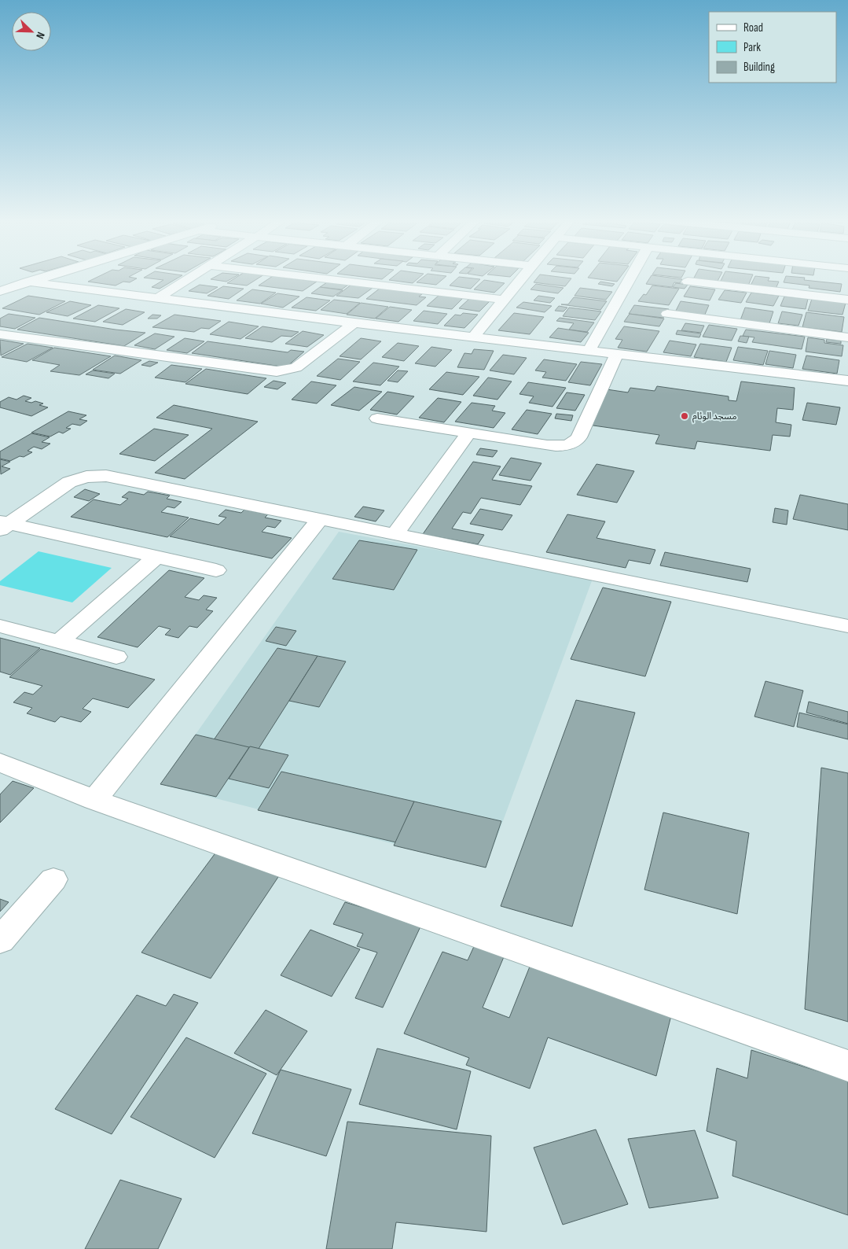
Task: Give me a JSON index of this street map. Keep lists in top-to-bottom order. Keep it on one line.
{"places":["مسجد الوئام"],"legend":["Road","Park","Building"],"north":"bottom right"}
